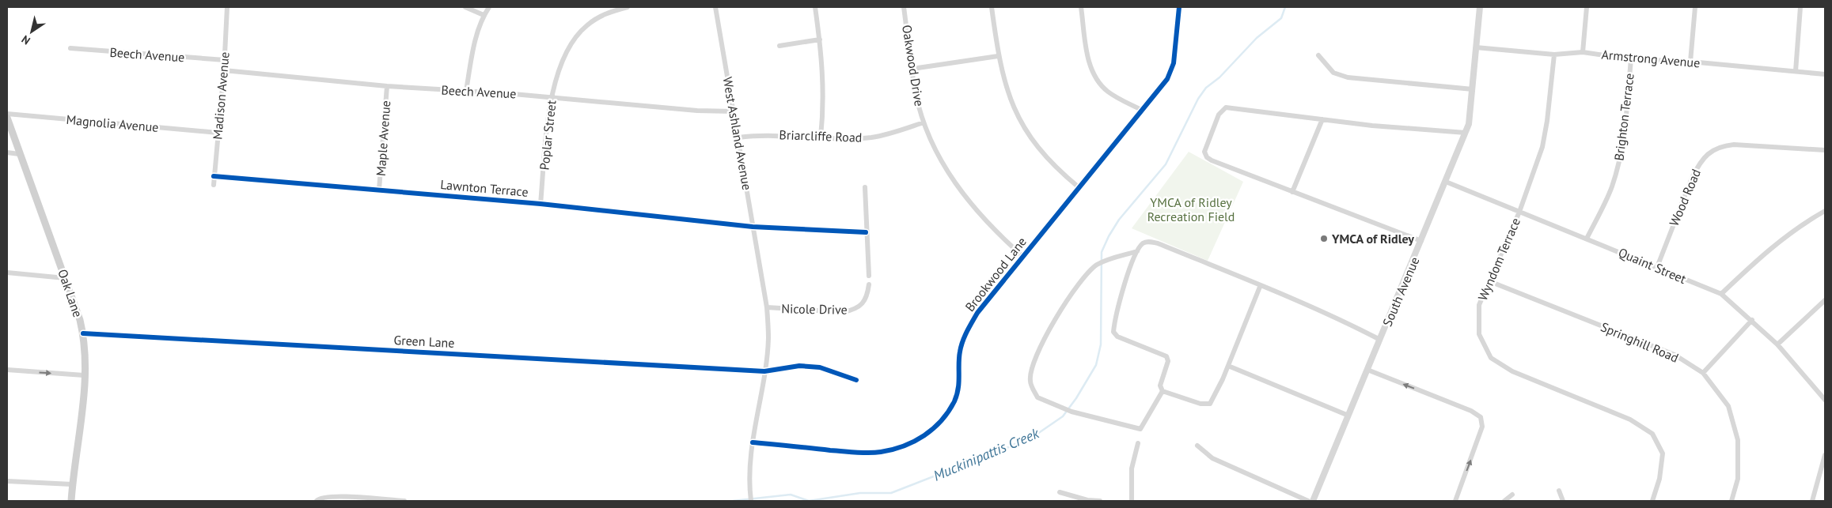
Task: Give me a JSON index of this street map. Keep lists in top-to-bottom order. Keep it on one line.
{"streets":{"main road":["Oak Lane"],"street":["Beech Avenue","Armstrong Avenue","Oakwood Drive","Madison Avenue","Brighton Terrace","Magnolia Avenue","West Ashland Avenue","Poplar Street","Briarcliffe Road","Maple Avenue","Lawnton Terrace","Wood Road","Wyndom Terrace","Quaint Street","Brookwood Lane","South Avenue","Nicole Drive","Green Lane","Springhill Road"]},"crossings":[["Beech Avenue","Madison Avenue"],["Beech Avenue","West Ashland Avenue"],["Beech Avenue","Poplar Street"],["Beech Avenue","Maple Avenue"],["Armstrong Avenue","Brighton Terrace"],["Armstrong Avenue","Wyndom Terrace"],["Armstrong Avenue","South Avenue"],["Oakwood Drive","Briarcliffe Road"],["Oakwood Drive","Brookwood Lane"],["Madison Avenue","Magnolia Avenue"],["Madison Avenue","Lawnton Terrace"],["Brighton Terrace","Quaint Street"],["West Ashland Avenue","Briarcliffe Road"],["West Ashland Avenue","Lawnton Terrace"],["West Ashland Avenue","Brookwood Lane"],["West Ashland Avenue","Nicole Drive"],["West Ashland Avenue","Green Lane"],["Poplar Street","Lawnton Terrace"],["Maple Avenue","Lawnton Terrace"],["Wood Road","Quaint Street"],["Wyndom Terrace","Quaint Street"],["Wyndom Terrace","Springhill Road"],["Quaint Street","South Avenue"],["Oak Lane","Green Lane"]],"water":["Muckinipattis Creek"],"parks":["YMCA of Ridley Recreation Field"],"places":["YMCA of Ridley"],"north":"bottom left"}
